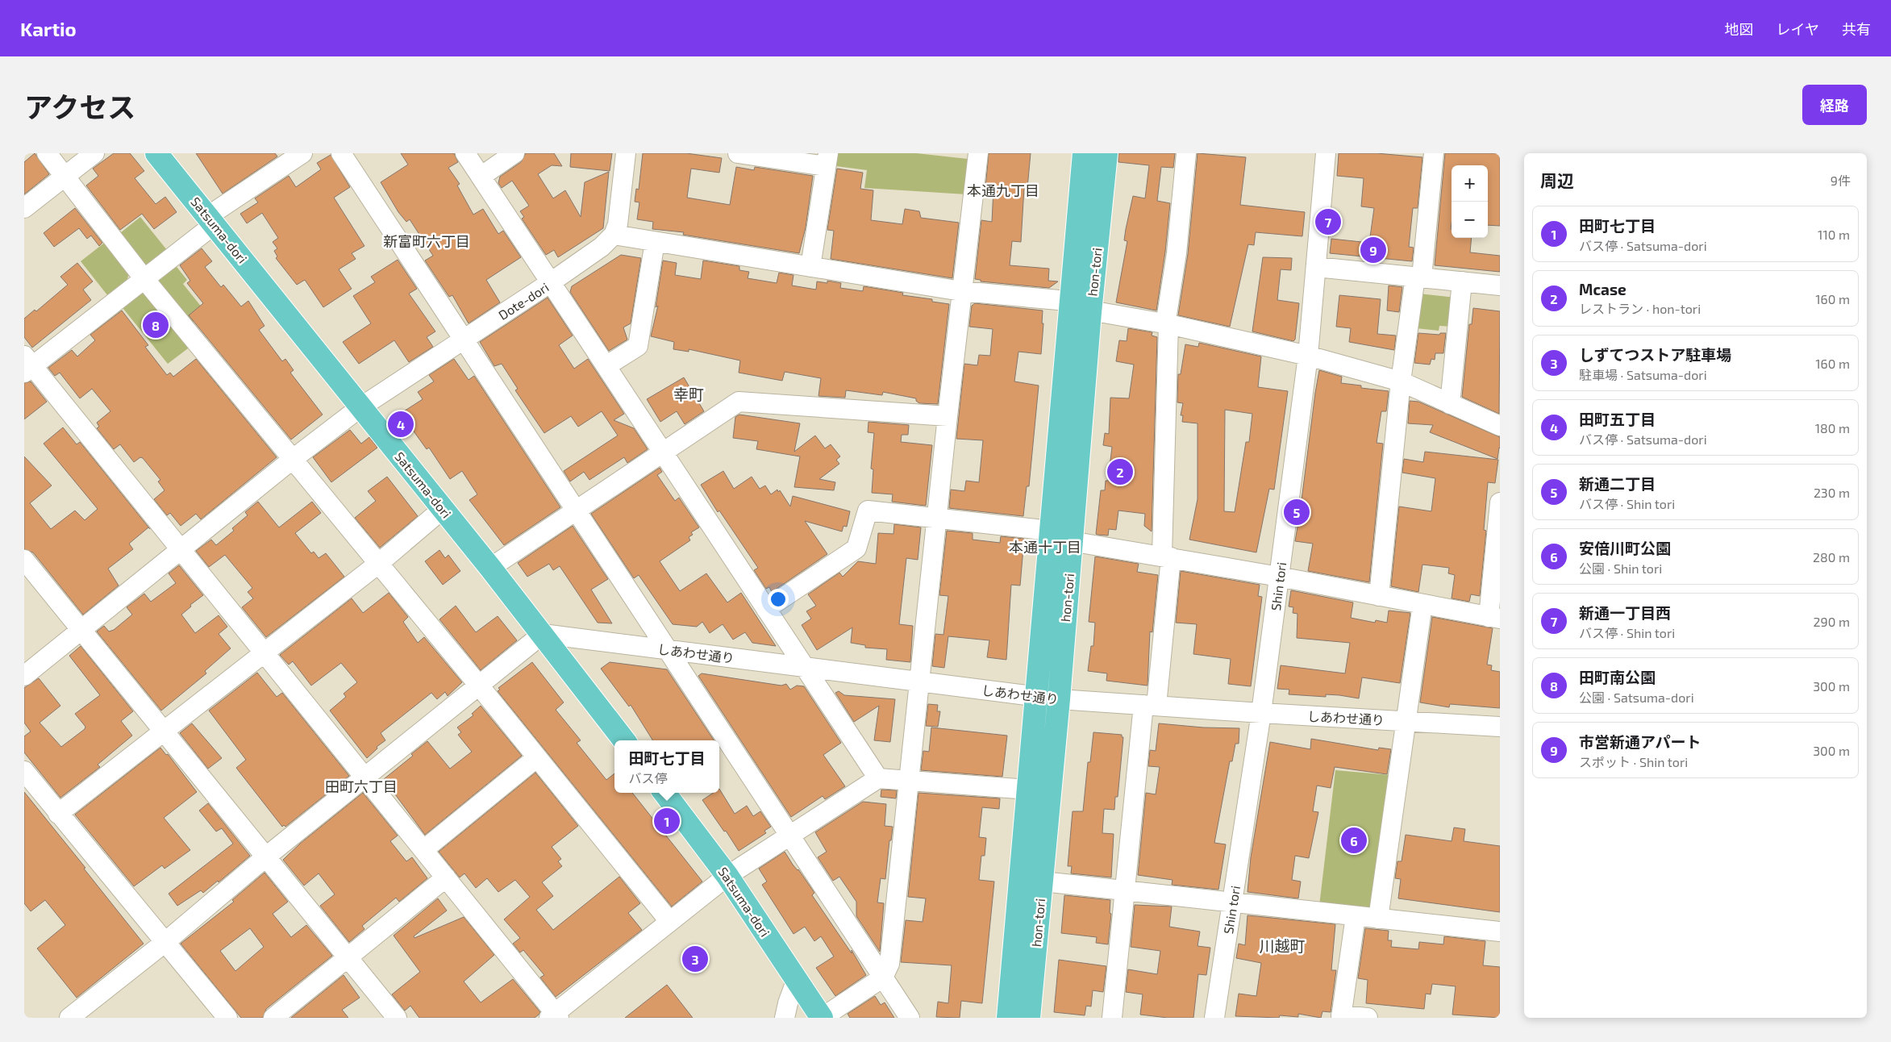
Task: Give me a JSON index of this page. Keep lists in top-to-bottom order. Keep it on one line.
{"streets":{"main road":["Satsuma-dori","hon-tori"],"street":["Dote-dori","Shin tori","しあわせ通り"]},"crossings":[["Satsuma-dori","Dote-dori"],["Satsuma-dori","しあわせ通り"],["hon-tori","しあわせ通り"],["Shin tori","しあわせ通り"]],"districts":["本通九丁目","新富町六丁目","幸町","本通十丁目","田町六丁目","川越町"],"page":{"header":"Kartio","nav":["地図","レイヤ","共有"],"title":"アクセス","buttons":"経路","heading":["周辺","9件"],"map_buttons":["+","−"],"list":[{"mark":"1","name":"田町七丁目","note":"バス停 · Satsuma-dori","value":"110 m"},{"mark":"2","name":"Mcase","note":"レストラン · hon-tori","value":"160 m"},{"mark":"3","name":"しずてつストア駐車場","note":"駐車場 · Satsuma-dori","value":"160 m"},{"mark":"4","name":"田町五丁目","note":"バス停 · Satsuma-dori","value":"180 m"},{"mark":"5","name":"新通二丁目","note":"バス停 · Shin tori","value":"230 m"},{"mark":"6","name":"安倍川町公園","note":"公園 · Shin tori","value":"280 m"},{"mark":"7","name":"新通一丁目西","note":"バス停 · Shin tori","value":"290 m"},{"mark":"8","name":"田町南公園","note":"公園 · Satsuma-dori","value":"300 m"},{"mark":"9","name":"市営新通アパート","note":"スポット · Shin tori","value":"300 m"}],"pins":["7","9","8","4","2","5","1","6","3"],"popup":["田町七丁目","バス停"]}}
